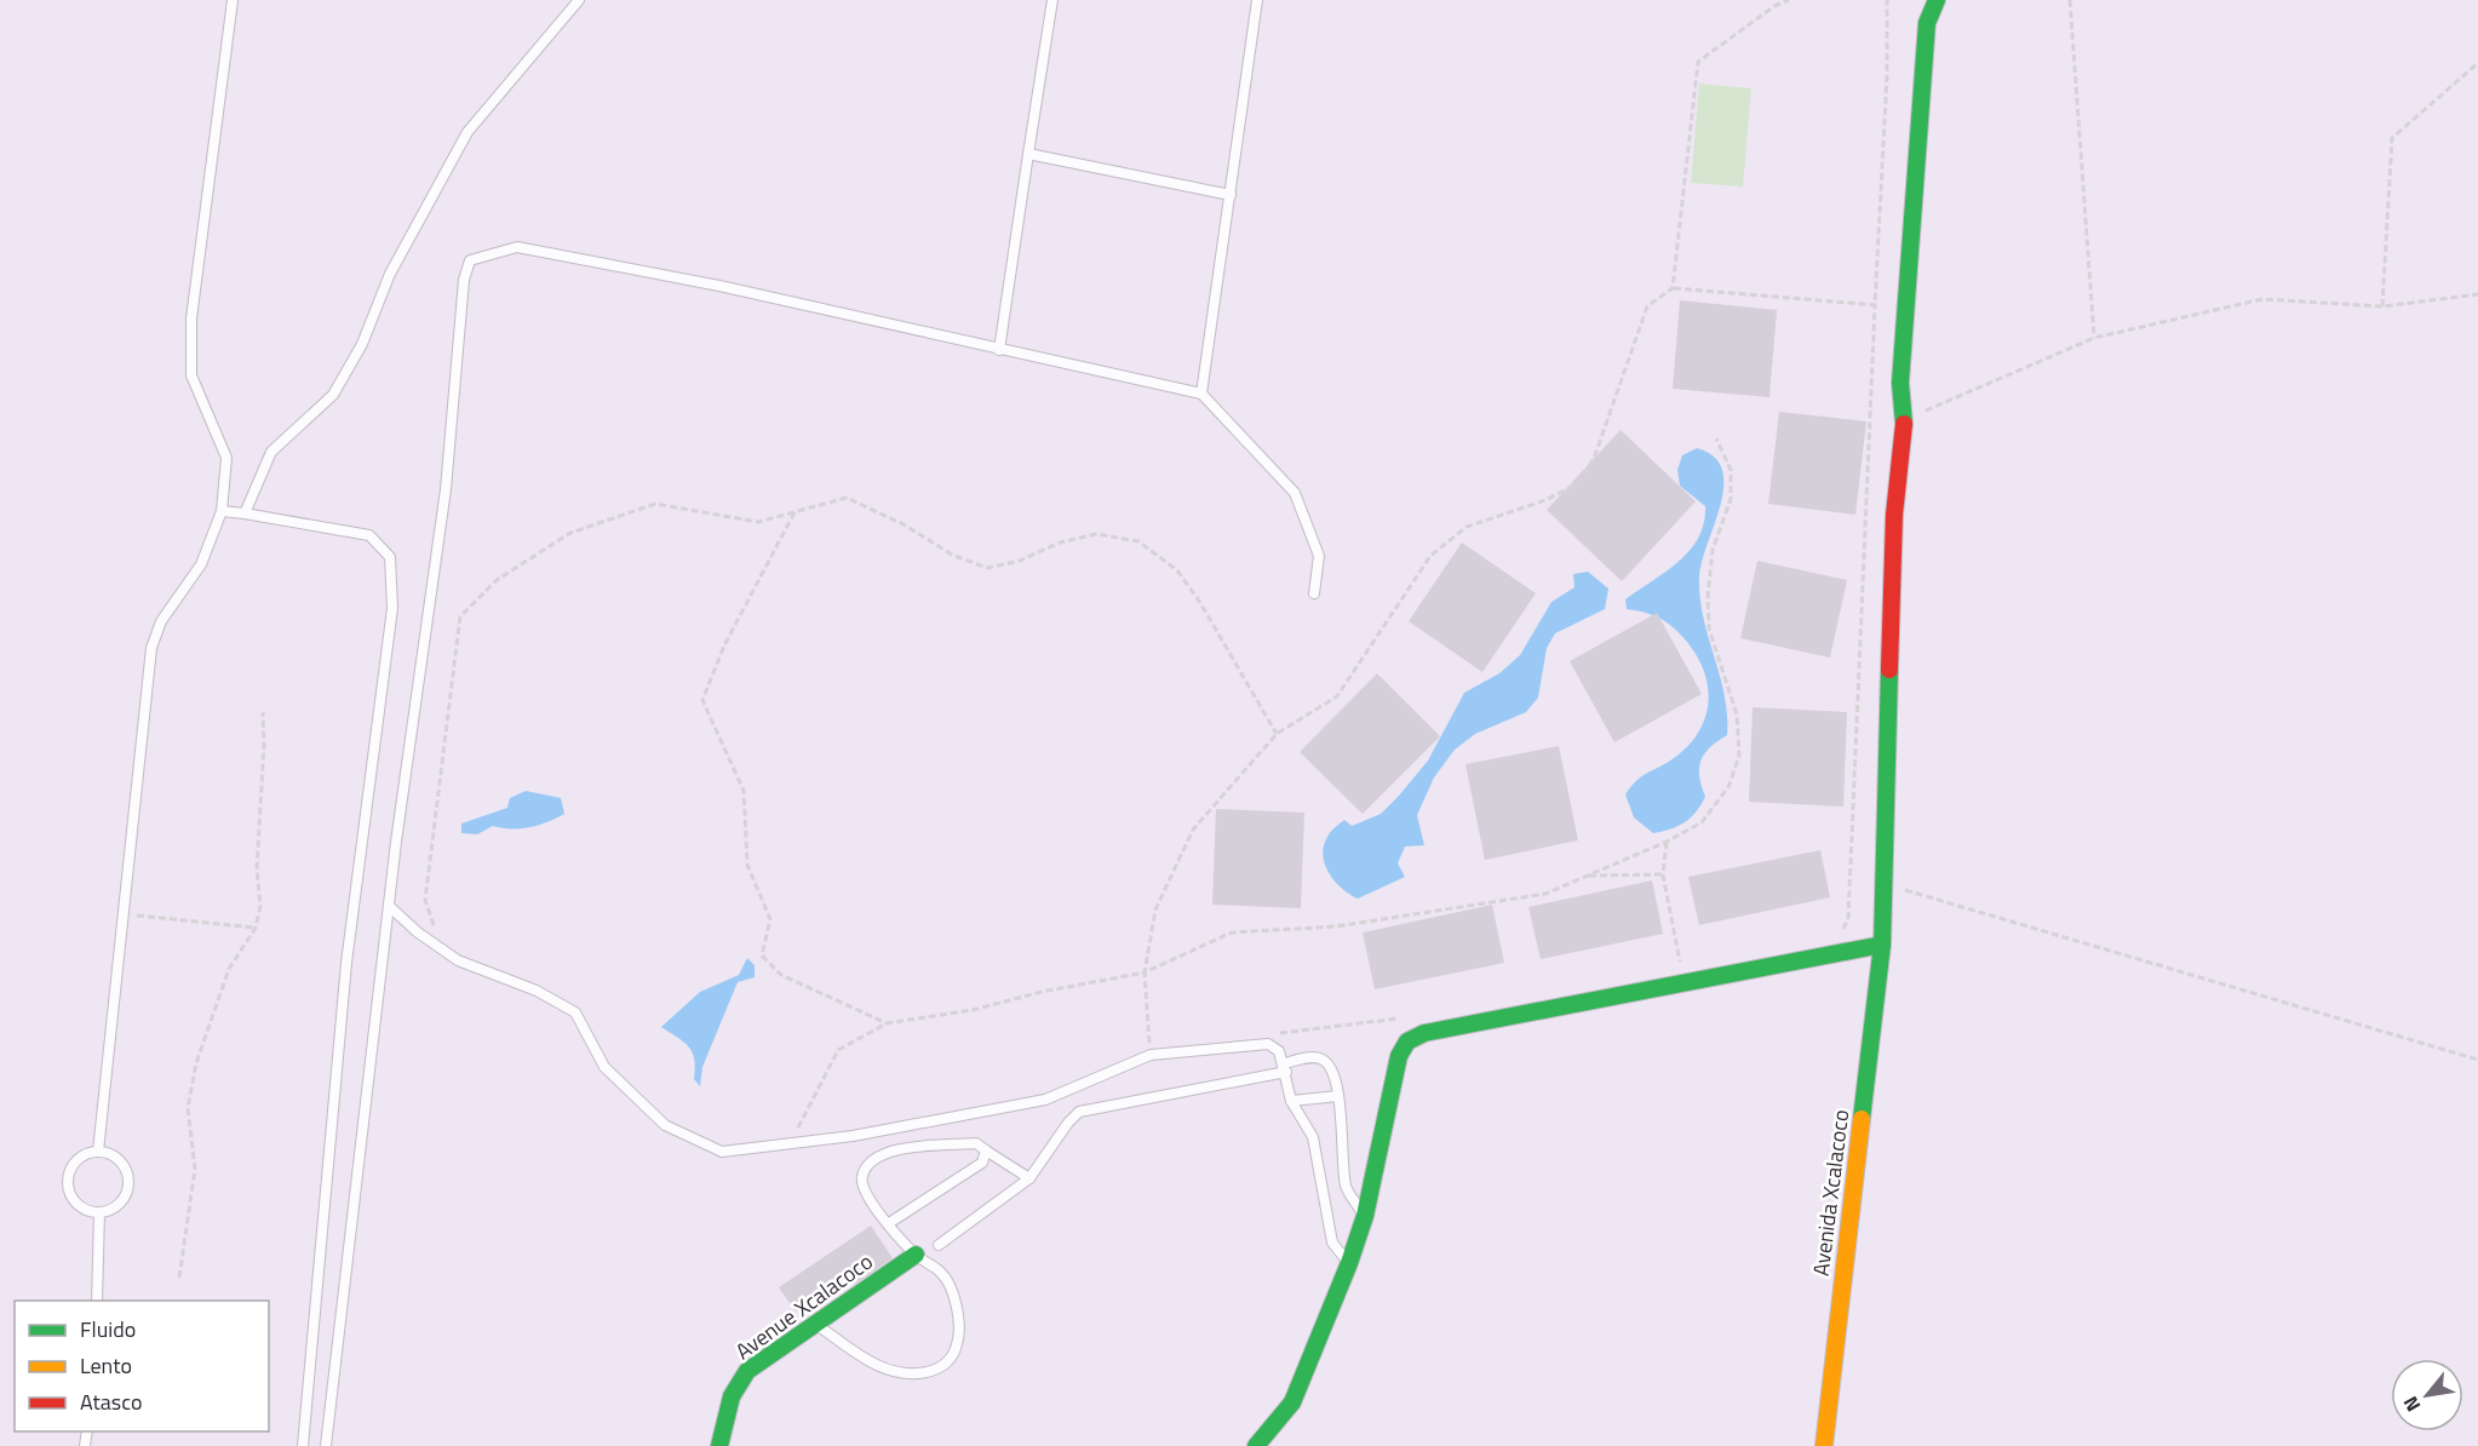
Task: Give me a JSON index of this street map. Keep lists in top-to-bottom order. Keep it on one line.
{"streets":{"street":["Avenida Xcalacoco","Avenue Xcalacoco"]},"legend":["Fluido","Lento","Atasco"],"north":"bottom left"}
